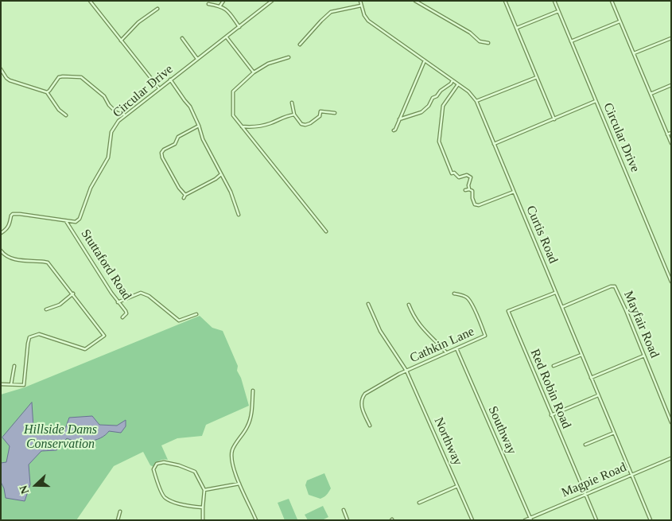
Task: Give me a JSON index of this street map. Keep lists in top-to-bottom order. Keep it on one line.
{"streets":{"street":["Circular Drive","Curtis Road","Stuttaford Road","Mayfair Road","Cathkin Lane","Red Robin Road","Southway","Northway","Magpie Road"]},"crossings":[["Circular Drive","Stuttaford Road"],["Curtis Road","Mayfair Road"],["Curtis Road","Red Robin Road"],["Curtis Road","Magpie Road"],["Cathkin Lane","Southway"],["Cathkin Lane","Northway"],["Red Robin Road","Magpie Road"],["Southway","Magpie Road"]],"parks":["Hillside Dams Conservation"],"north":"left"}
